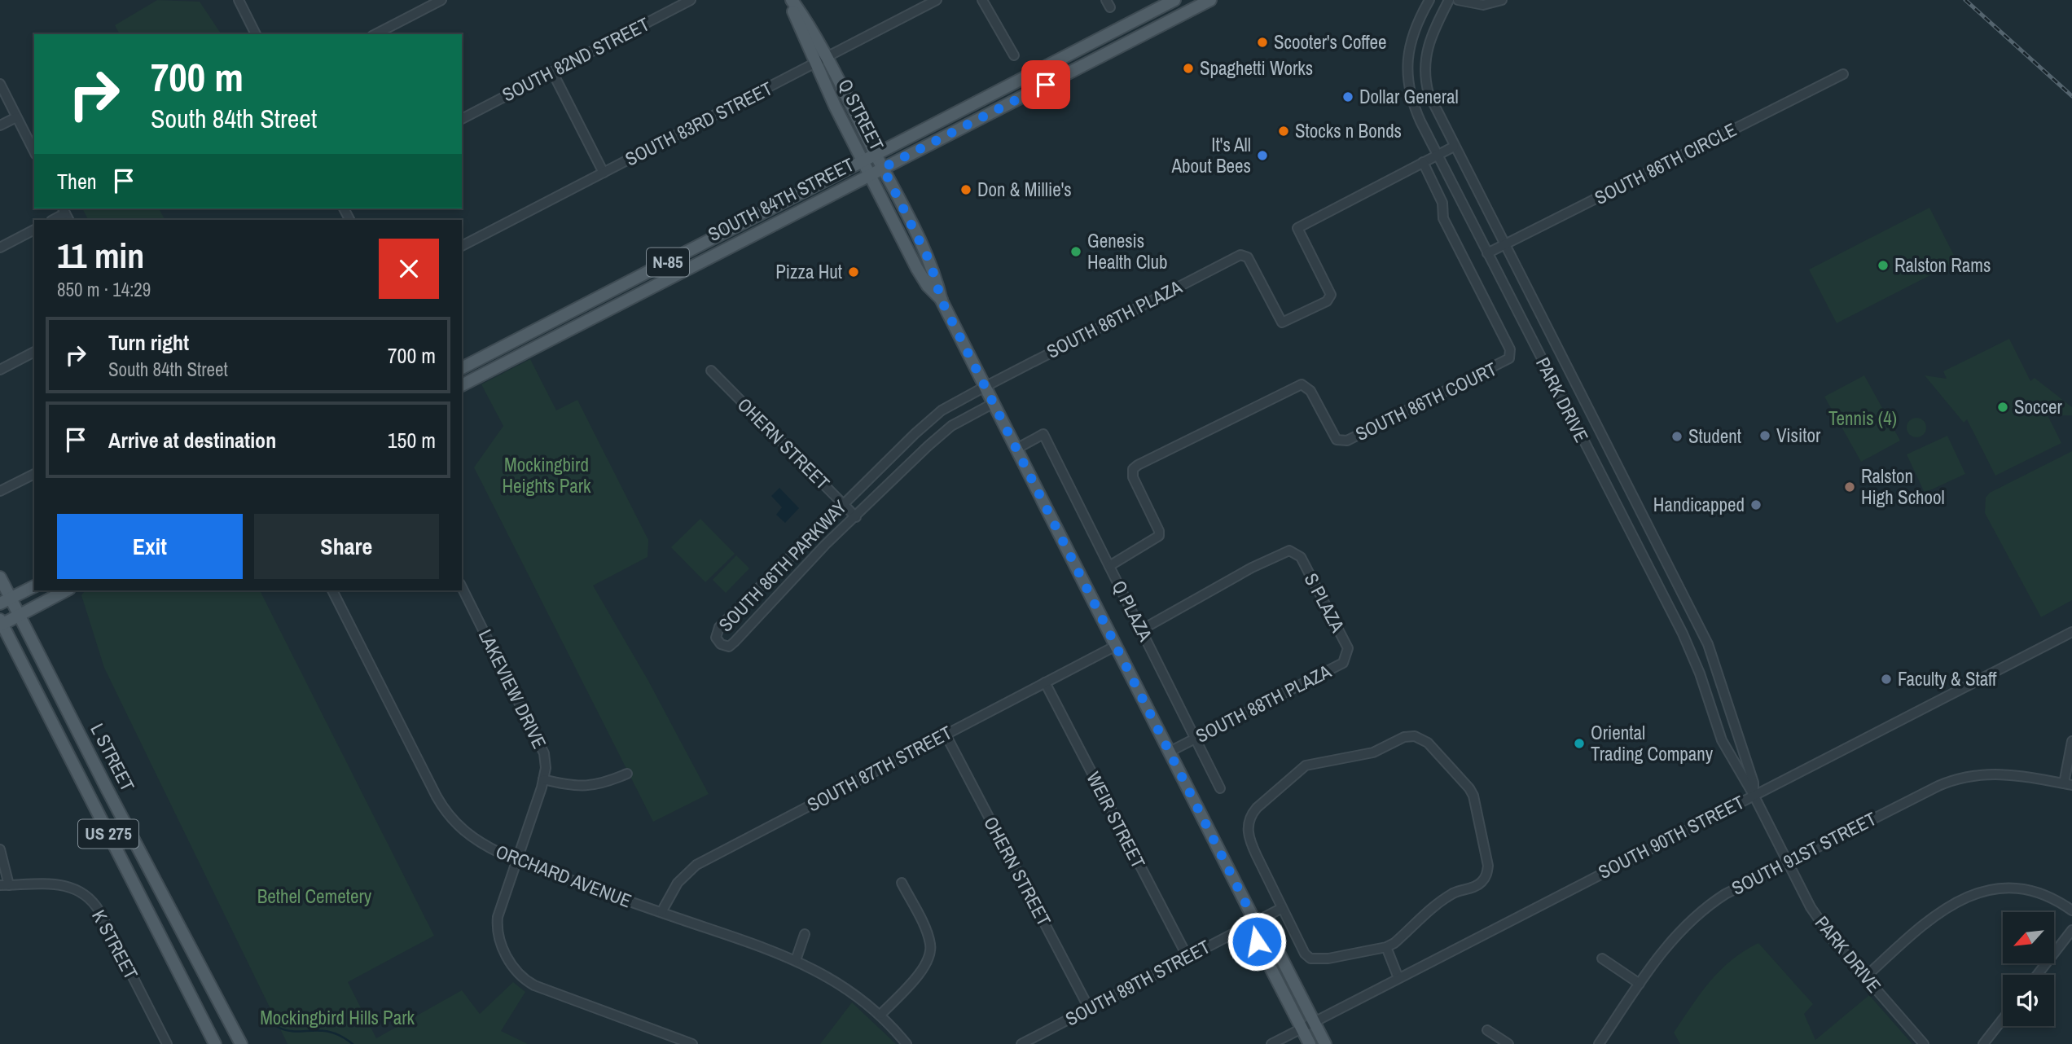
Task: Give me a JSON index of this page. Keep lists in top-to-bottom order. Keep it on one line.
{"streets":{"main road":["Q STREET","SOUTH 84TH STREET","N-85","L STREET","US 275"],"street":["SOUTH 82ND STREET","SOUTH 83RD STREET","SOUTH 86TH CIRCLE","SOUTH 86TH PLAZA","PARK DRIVE","SOUTH 86TH COURT","OHERN STREET","SOUTH 86TH PARKWAY","S PLAZA","Q PLAZA","LAKEVIEW DRIVE","SOUTH 88TH PLAZA","SOUTH 87TH STREET","WEIR STREET","SOUTH 90TH STREET","SOUTH 91ST STREET","ORCHARD AVENUE","K STREET","SOUTH 89TH STREET"]},"crossings":[["Q STREET","SOUTH 83RD STREET"],["Q STREET","SOUTH 84TH STREET"],["Q STREET","SOUTH 86TH PLAZA"],["Q STREET","SOUTH 86TH PARKWAY"],["Q STREET","Q PLAZA"],["Q STREET","SOUTH 88TH PLAZA"],["Q STREET","SOUTH 87TH STREET"],["Q STREET","SOUTH 90TH STREET"],["Q STREET","SOUTH 89TH STREET"],["SOUTH 86TH CIRCLE","PARK DRIVE"],["SOUTH 86TH PLAZA","SOUTH 86TH COURT"],["SOUTH 86TH PLAZA","SOUTH 86TH PARKWAY"],["PARK DRIVE","SOUTH 90TH STREET"],["PARK DRIVE","SOUTH 91ST STREET"],["SOUTH 86TH COURT","Q PLAZA"],["OHERN STREET","SOUTH 86TH PARKWAY"],["OHERN STREET","SOUTH 87TH STREET"],["OHERN STREET","SOUTH 89TH STREET"],["S PLAZA","Q PLAZA"],["S PLAZA","SOUTH 88TH PLAZA"],["Q PLAZA","SOUTH 88TH PLAZA"],["LAKEVIEW DRIVE","ORCHARD AVENUE"],["SOUTH 87TH STREET","WEIR STREET"],["SOUTH 87TH STREET","ORCHARD AVENUE"],["WEIR STREET","SOUTH 89TH STREET"]],"parks":["Tennis (4)","Mockingbird Heights Park","Bethel Cemetery","Mockingbird Hills Park"],"places":["Scooter's Coffee","Spaghetti Works","Dollar General","Stocks n Bonds","It's All About Bees","Don & Millie's","Genesis Health Club","Ralston Rams","Pizza Hut","Soccer","Visitor","Student","Ralston High School","Handicapped","Faculty & Staff","Oriental Trading Company"],"north":"bottom left","page":{"turn":["700 m","South 84th Street"],"then":"Then","heading":["11 min","850 m · 14:29"],"list":[{"name":"Turn right","note":"South 84th Street","value":"700 m"},{"name":"Arrive at destination","value":"150 m"}],"buttons":["Exit","Share"]}}
